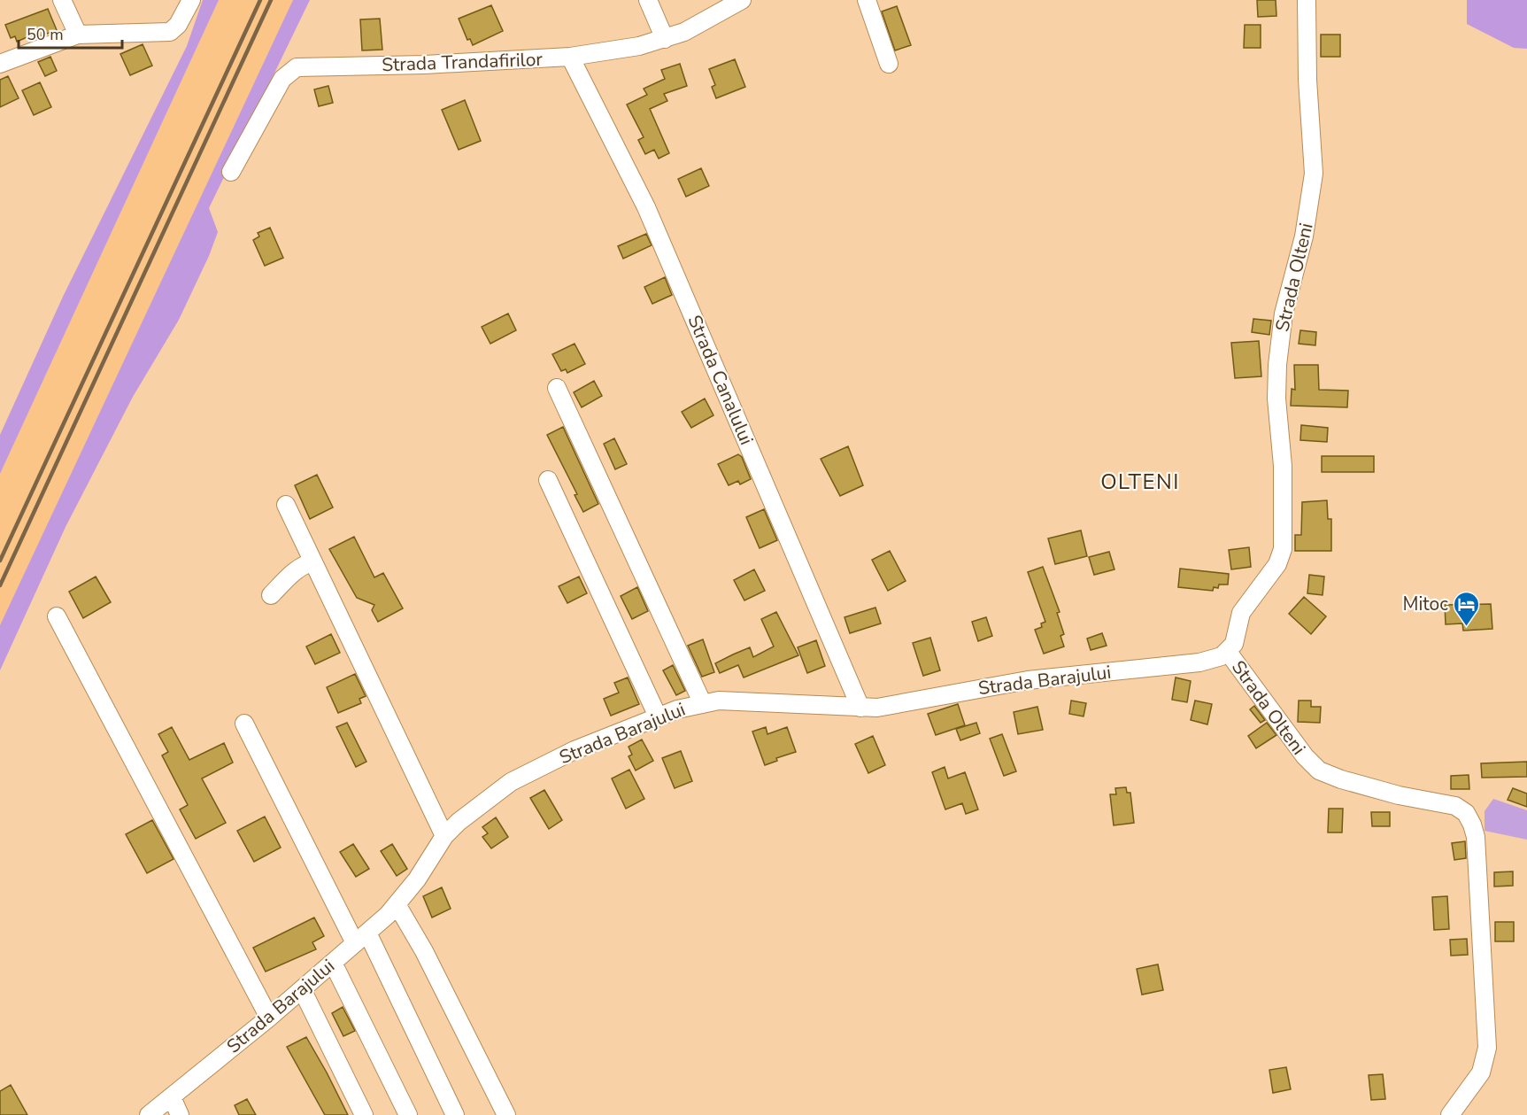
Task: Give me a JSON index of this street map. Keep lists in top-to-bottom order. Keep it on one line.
{"streets":{"street":["Strada Trandafirilor","Strada Olteni","Strada Canalului","Strada Barajului"]},"crossings":[["Strada Trandafirilor","Strada Canalului"],["Strada Olteni","Strada Barajului"],["Strada Canalului","Strada Barajului"]],"districts":["OLTENI"],"places":{"hotel":["Mitoc"]},"scale_bar":"50 m"}
